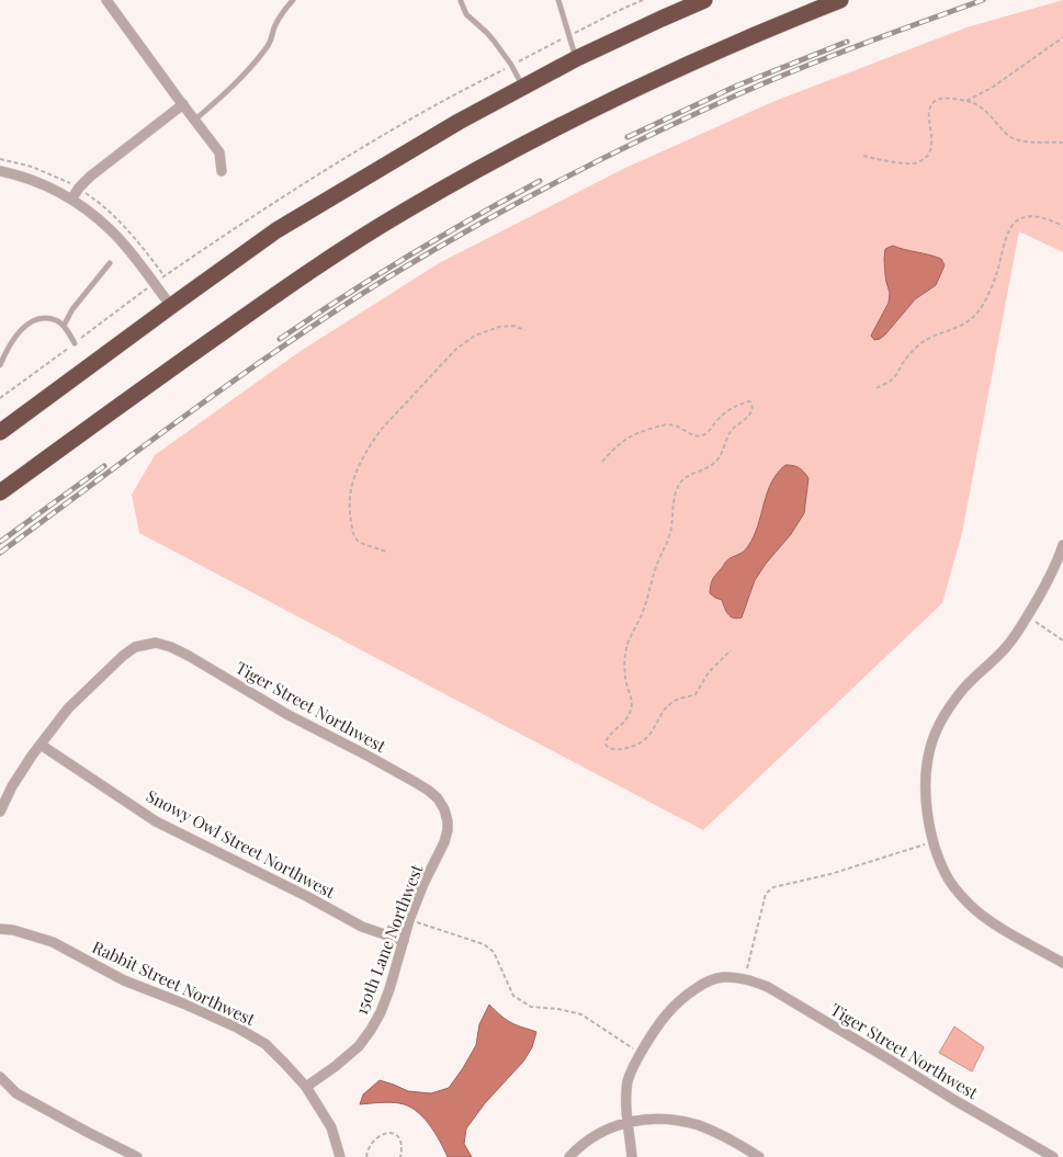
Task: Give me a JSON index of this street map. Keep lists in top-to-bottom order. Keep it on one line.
{"streets":{"street":["Tiger Street Northwest","Snowy Owl Street Northwest","150th Lane Northwest","Rabbit Street Northwest"]},"crossings":[["Tiger Street Northwest","Snowy Owl Street Northwest"],["Tiger Street Northwest","150th Lane Northwest"],["Snowy Owl Street Northwest","150th Lane Northwest"],["150th Lane Northwest","Rabbit Street Northwest"]]}
